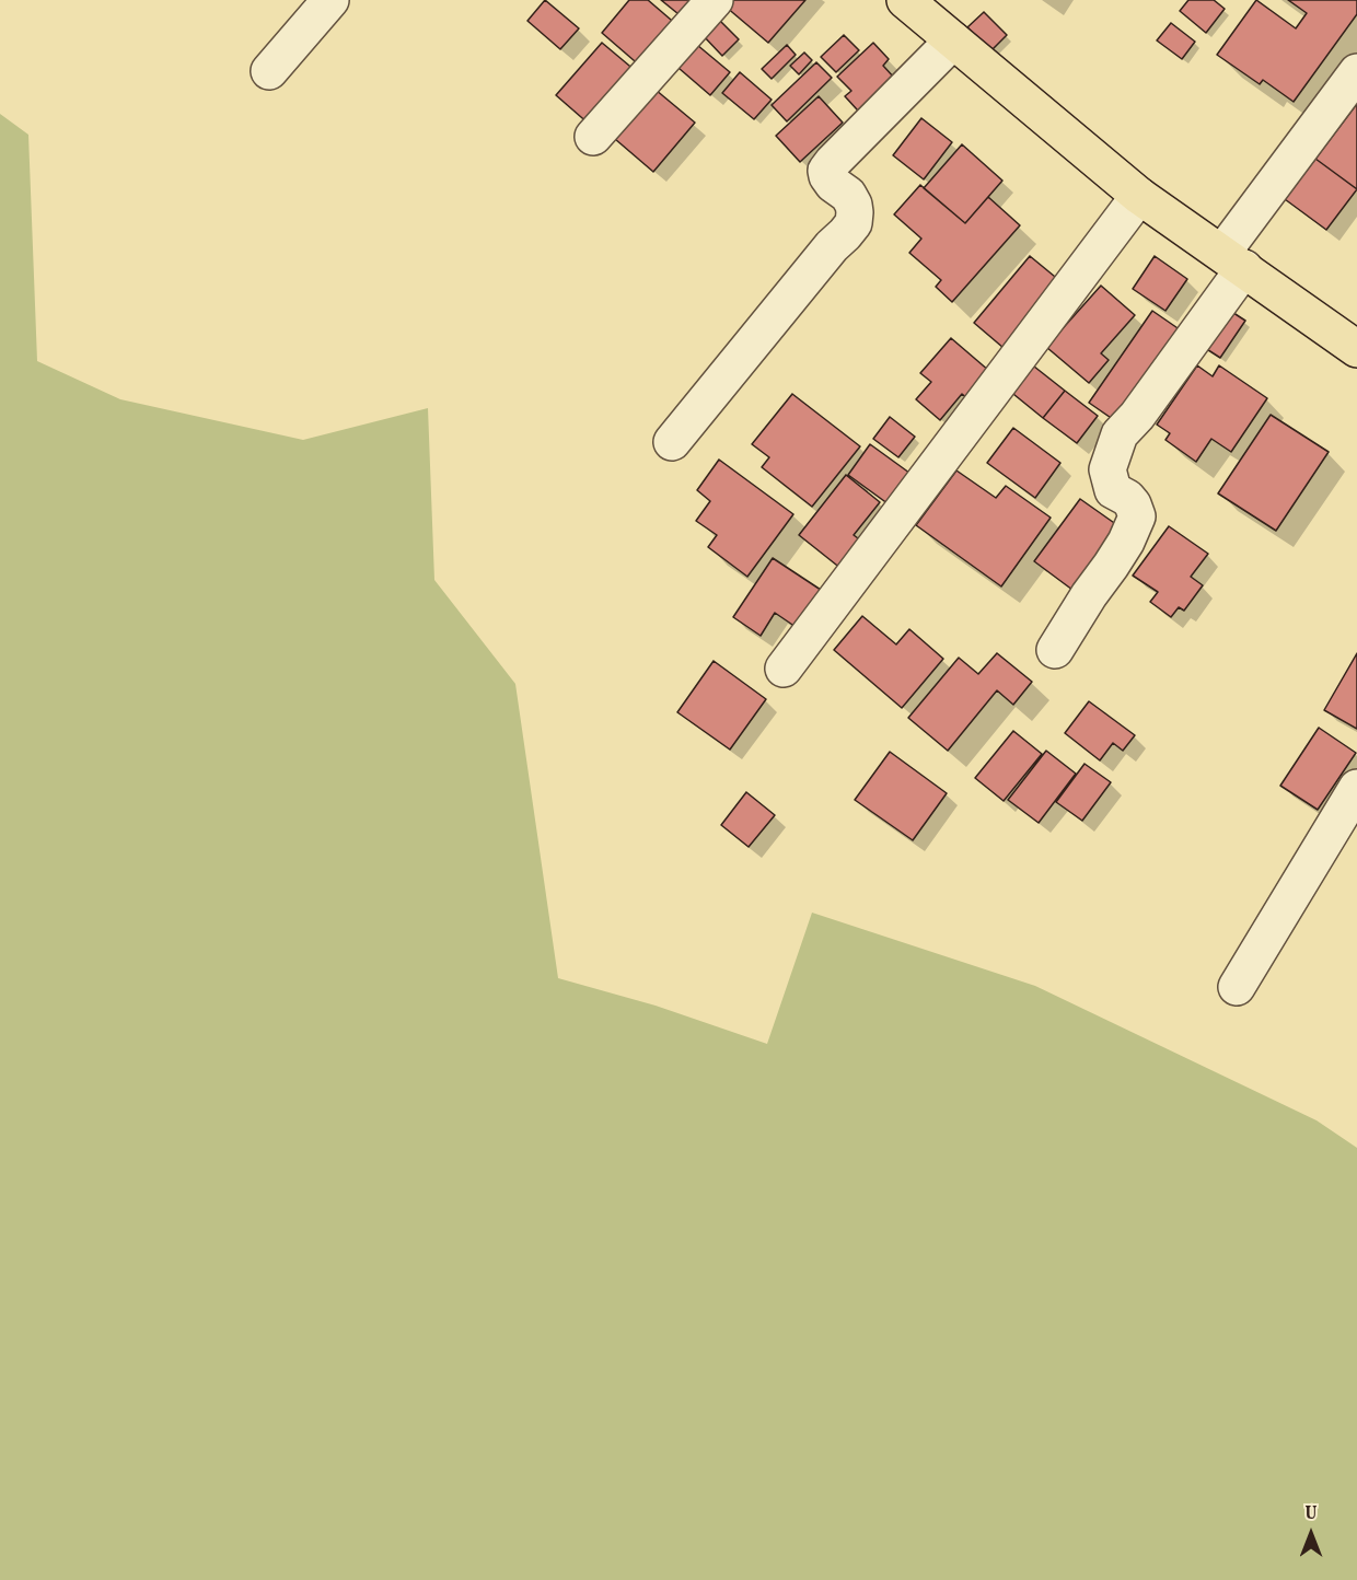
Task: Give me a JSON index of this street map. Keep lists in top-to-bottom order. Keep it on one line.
{"north":"top"}
